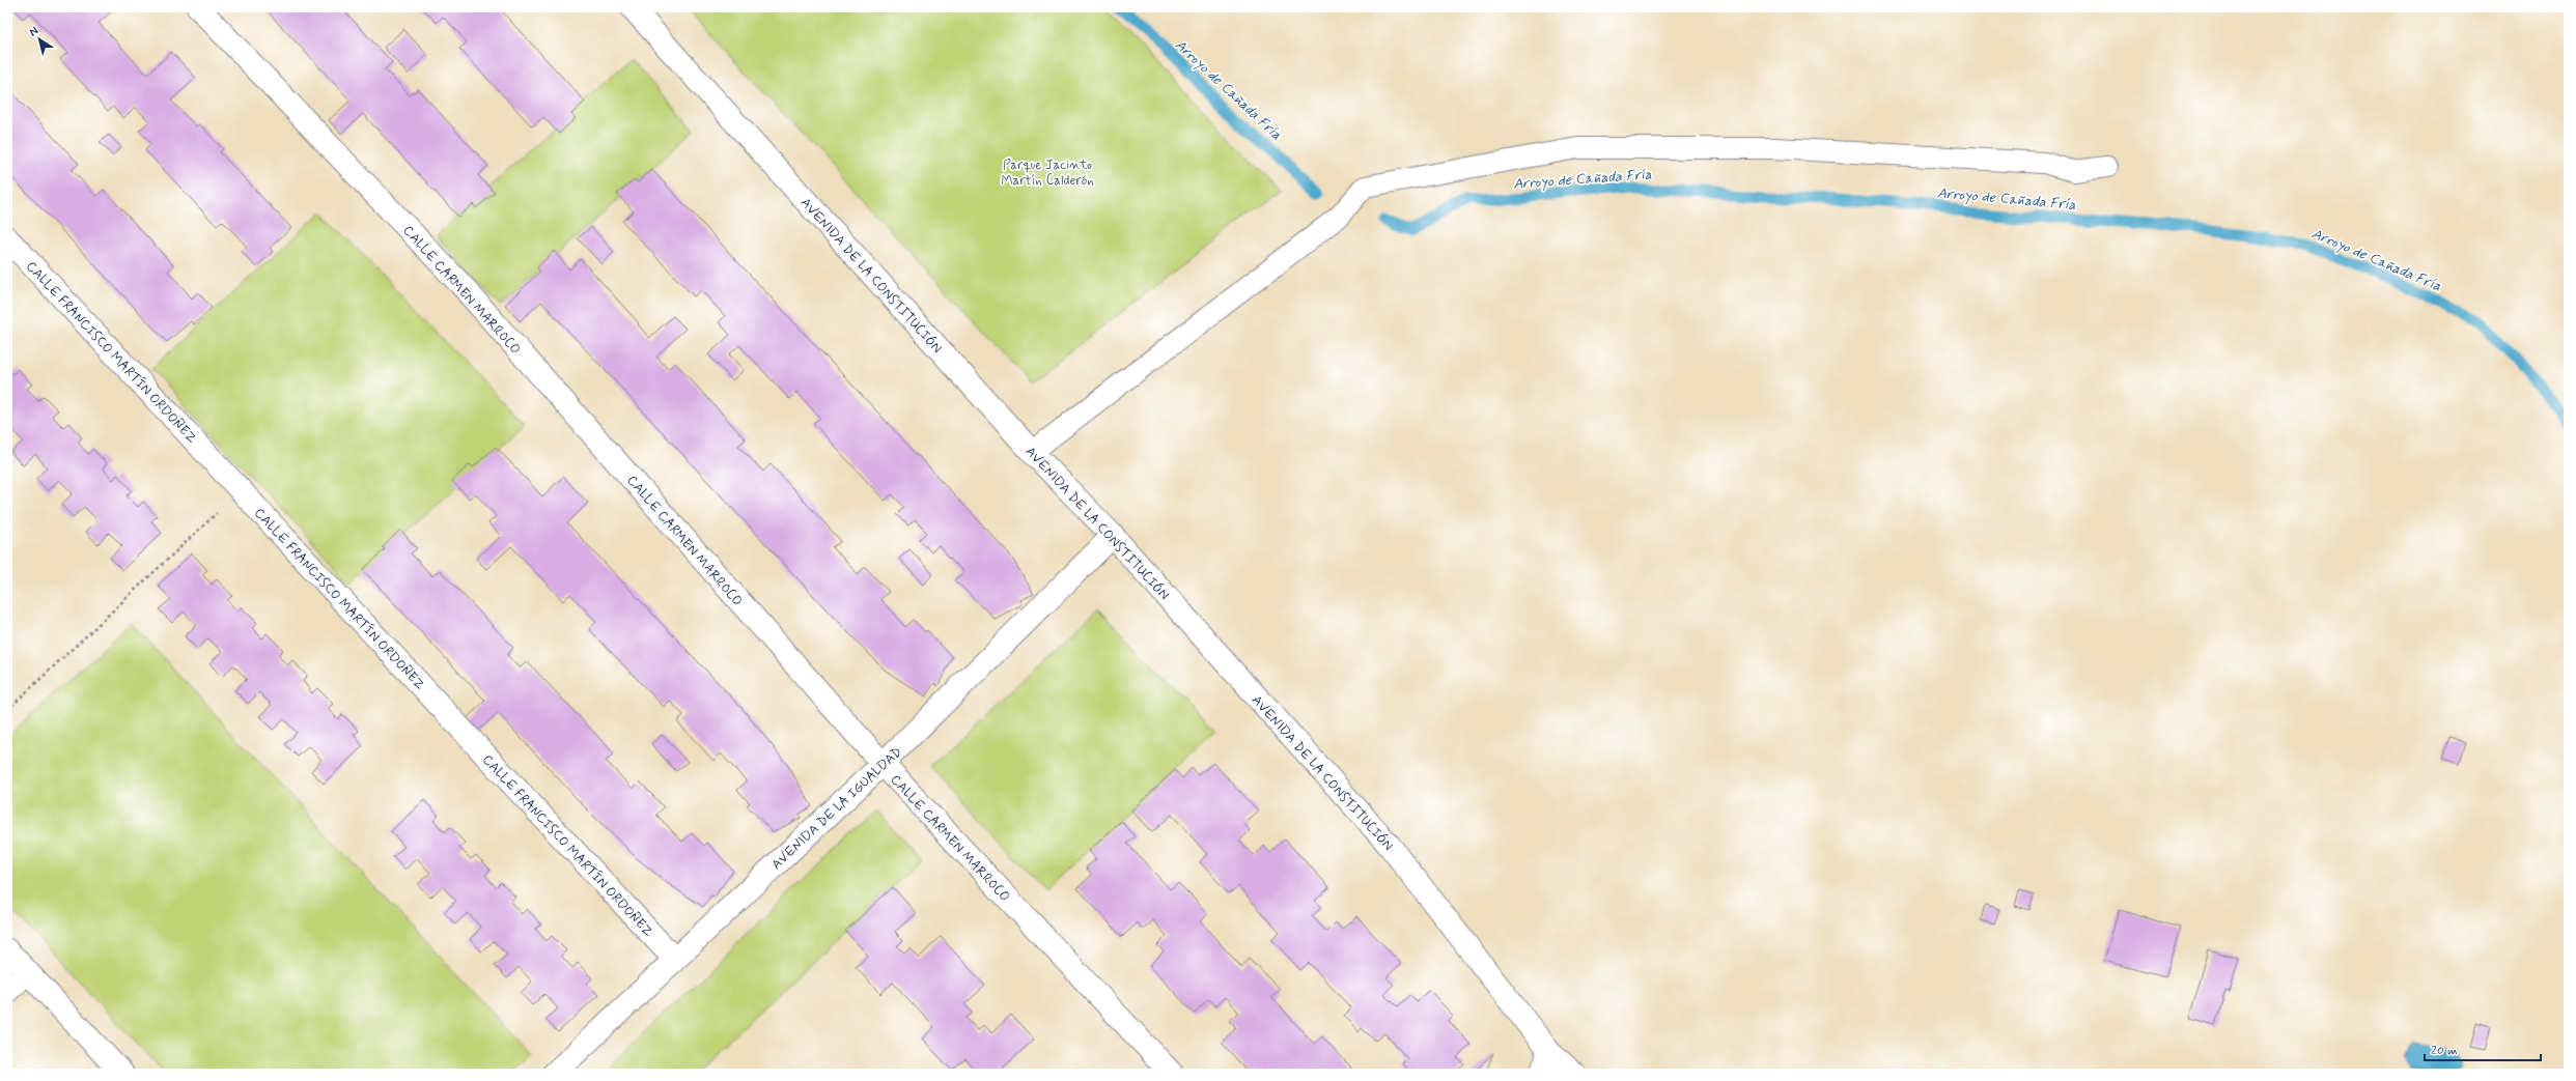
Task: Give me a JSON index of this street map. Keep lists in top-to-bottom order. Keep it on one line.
{"streets":{"street":["AVENIDA DE LA CONSTITUCIÓN","CALLE CARMEN MARROCO","CALLE FRANCISCO MARTÍN ORDOÑEZ","AVENIDA DE LA IGUALDAD"]},"crossings":[["AVENIDA DE LA CONSTITUCIÓN","AVENIDA DE LA IGUALDAD"],["CALLE CARMEN MARROCO","AVENIDA DE LA IGUALDAD"],["CALLE FRANCISCO MARTÍN ORDOÑEZ","AVENIDA DE LA IGUALDAD"]],"water":["Arroyo de Cañada Fría"],"parks":["Parque Jacinto Martín Calderón"],"scale_bar":"20 m","north":"top left"}
